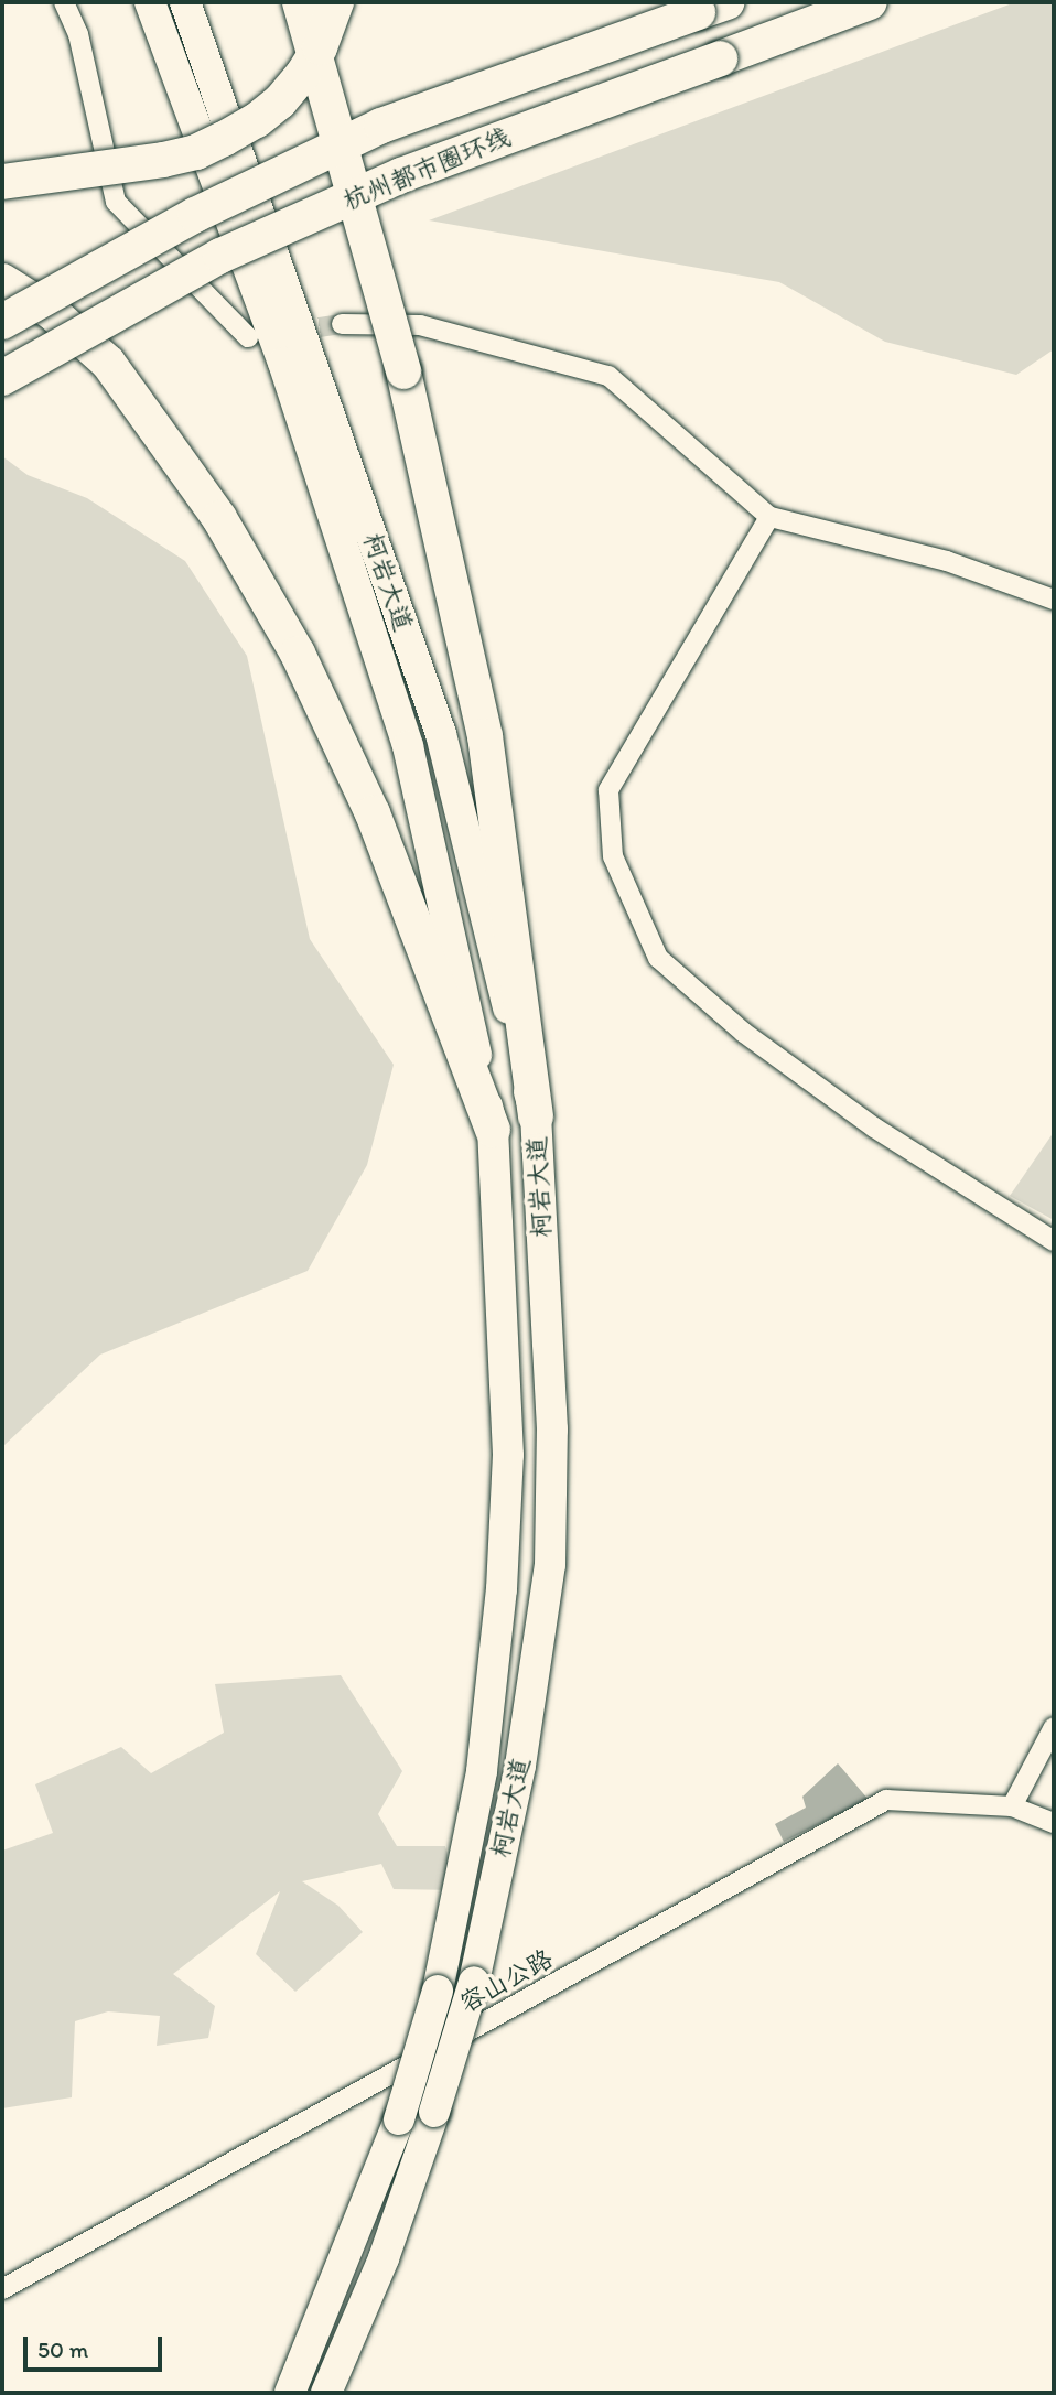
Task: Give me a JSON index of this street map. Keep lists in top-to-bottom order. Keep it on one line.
{"streets":{"highway":["杭州都市圈环线"],"main road":["柯岩大道"],"street":["容山公路"]},"scale_bar":"50 m"}
